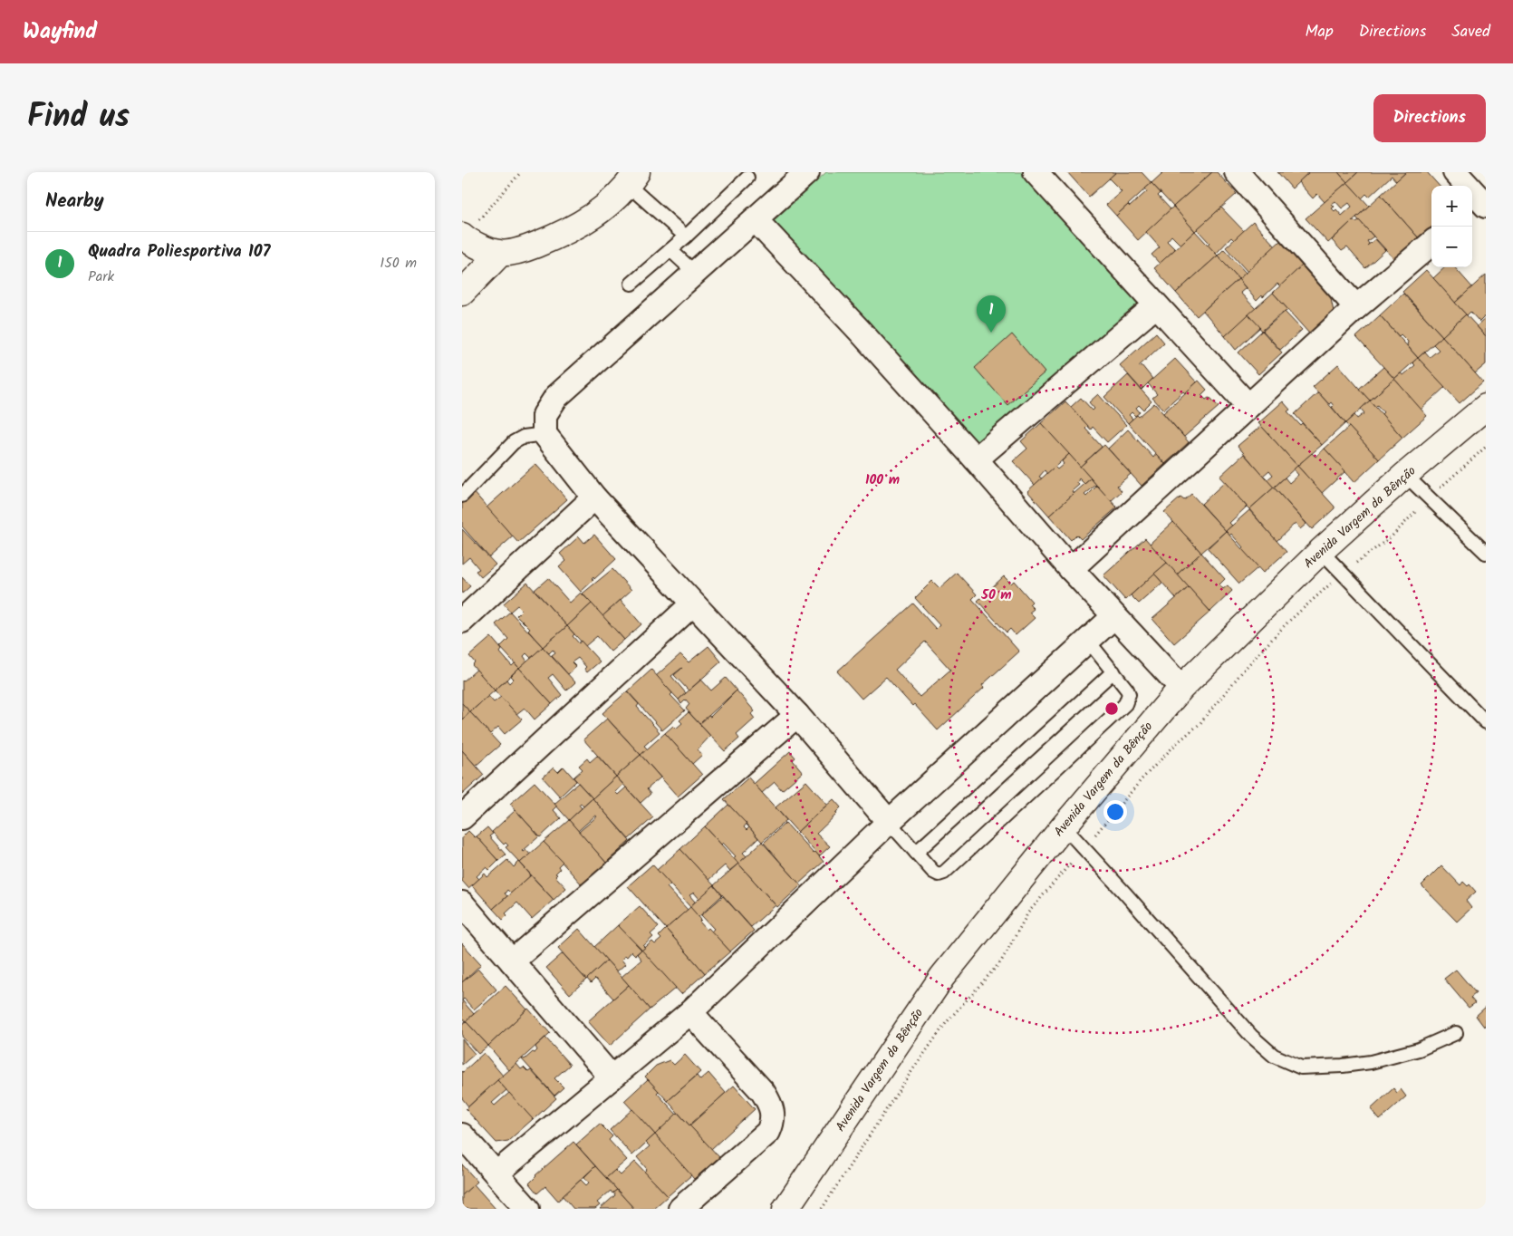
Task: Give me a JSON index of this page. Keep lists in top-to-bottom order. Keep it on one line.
{"streets":{"street":["Avenida Vargem da Bênção"]},"page":{"header":"Wayfind","nav":["Map","Directions","Saved"],"title":"Find us","buttons":"Directions","heading":"Nearby","map_buttons":["+","−"],"list":[{"mark":"1","name":"Quadra Poliesportiva 107","note":"Park","value":"150 m"}],"pins":"1"},"rings":["100 m","50 m"]}
